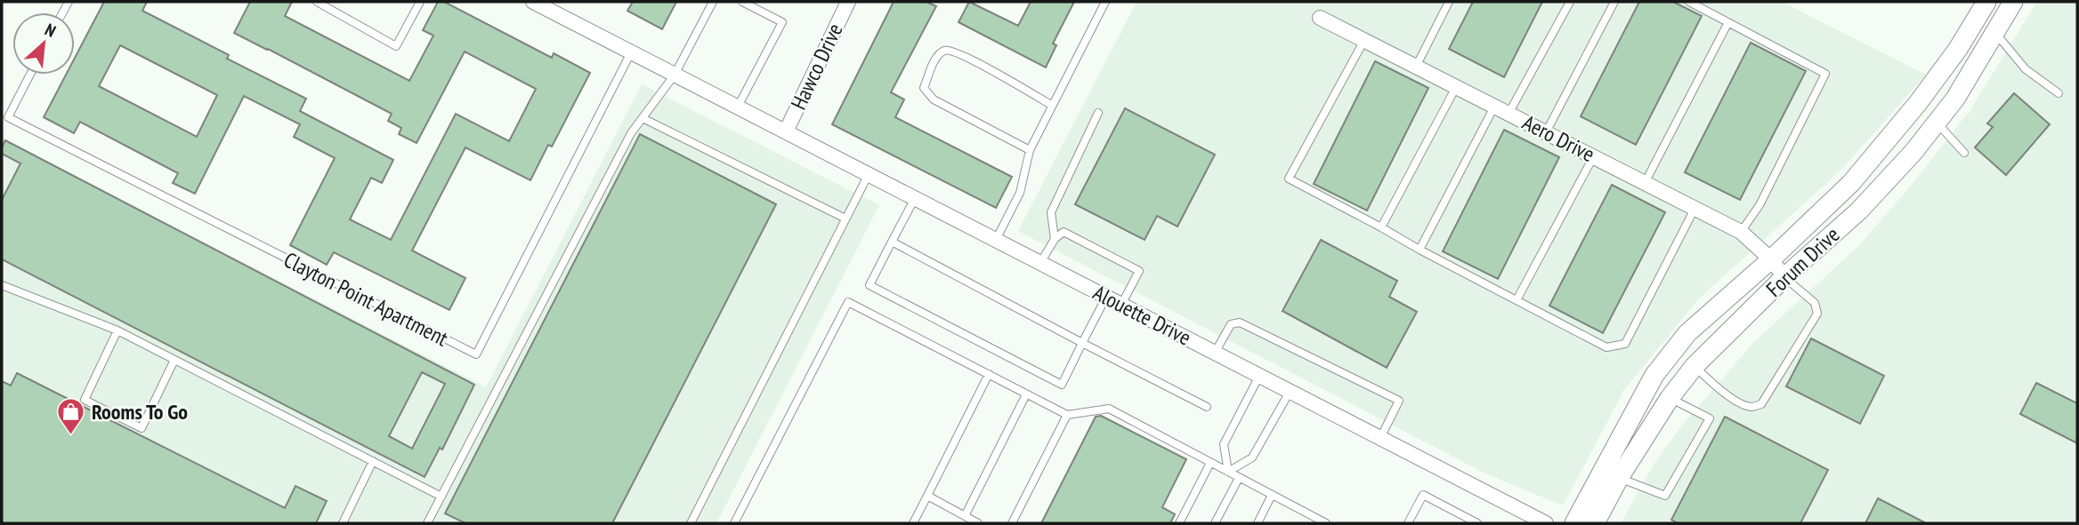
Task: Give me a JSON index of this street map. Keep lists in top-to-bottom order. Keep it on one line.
{"streets":{"street":["Hawco Drive","Aero Drive","Forum Drive","Alouette Drive"],"lane":["Clayton Point Apartment"]},"crossings":[["Hawco Drive","Alouette Drive"],["Aero Drive","Forum Drive"],["Clayton Point Apartment","Alouette Drive"]],"places":{"shop":["Rooms To Go"]},"north":"top right"}
